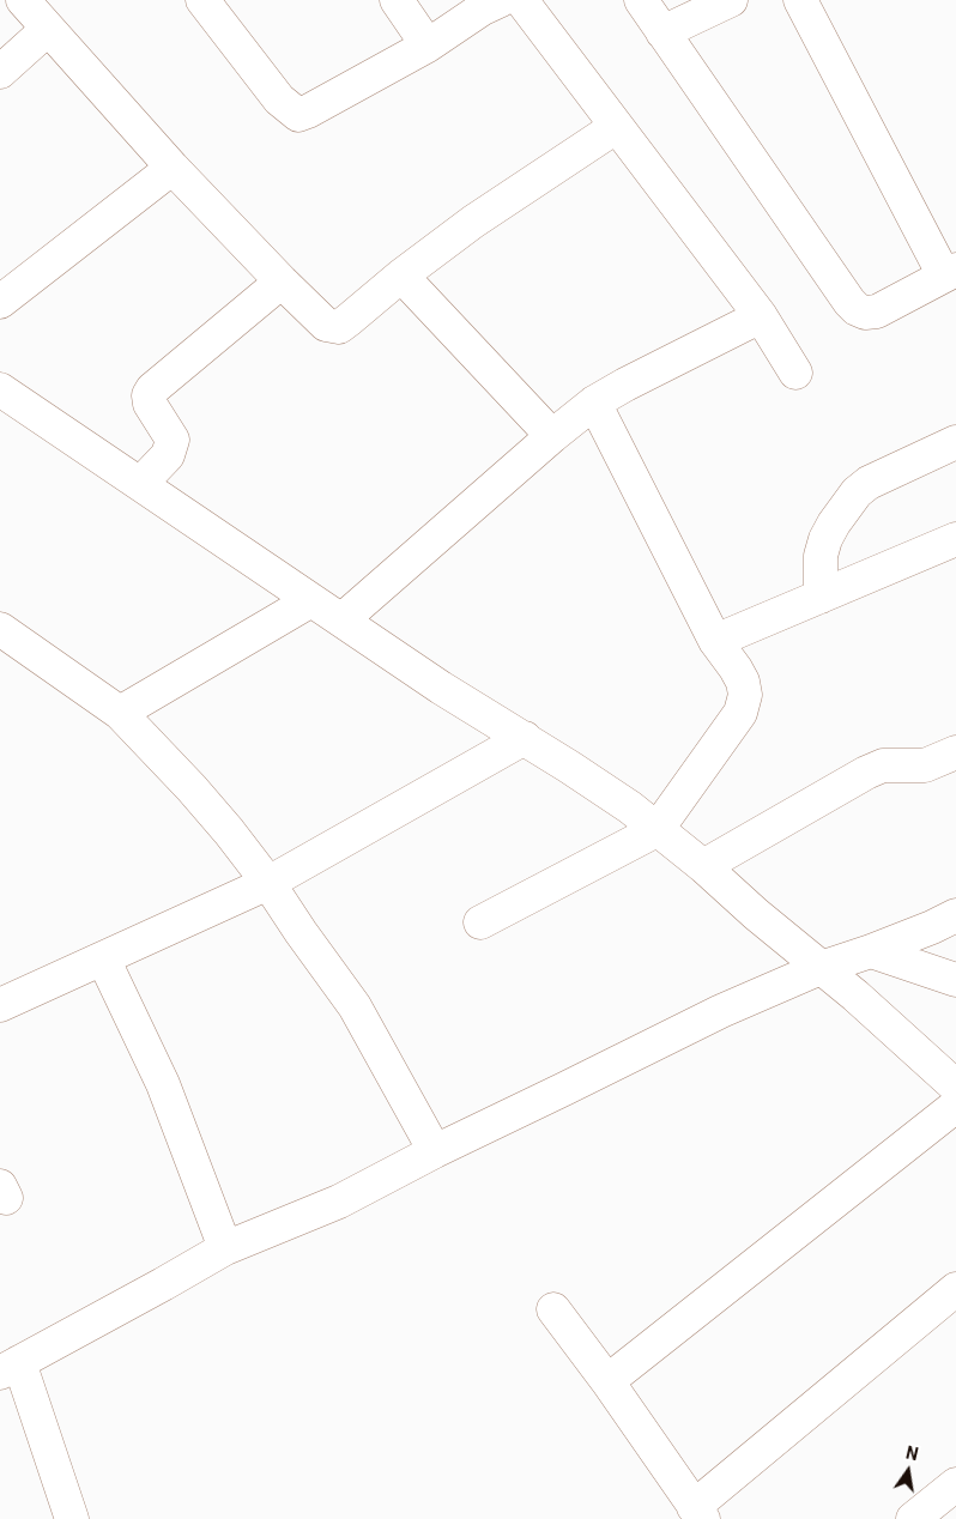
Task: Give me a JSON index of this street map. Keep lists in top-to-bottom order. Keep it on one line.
{"north":"top"}
